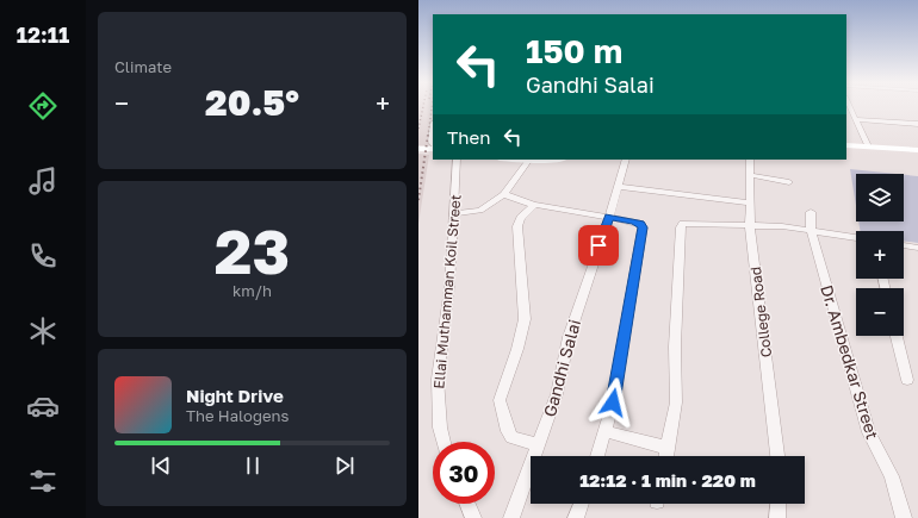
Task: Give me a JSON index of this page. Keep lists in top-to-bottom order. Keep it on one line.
{"streets":{"street":["Ellai Muthamman Koil Street","College Road","Dr. Ambedkar Street","Gandhi Salai"]},"page":{"tabs":"12:11","tile":["Climate",["23","km/h"]],"turn":["150 m","Gandhi Salai"],"heat":["−","20.5°","+"],"then":"Then","map_buttons":["+","−"],"song":["Night Drive","The Halogens"],"limit":"30","trip":"12:12 · 1 min · 220 m"}}
